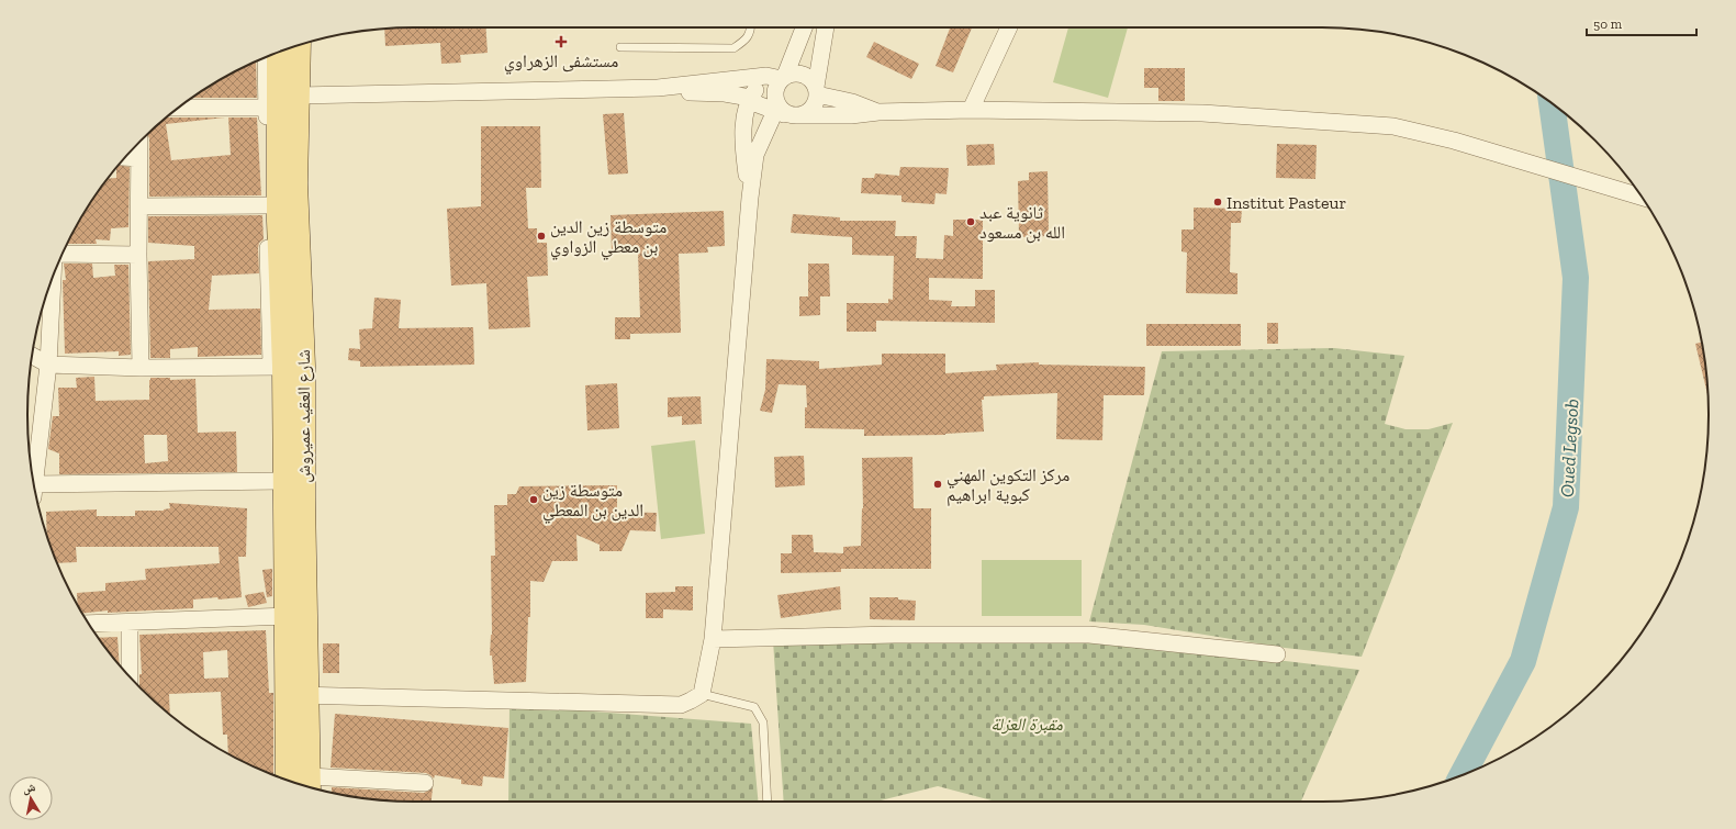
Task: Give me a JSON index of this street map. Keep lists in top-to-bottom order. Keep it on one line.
{"streets":{"main road":["شارع العقيد عميروش"]},"water":["Oued Legsob"],"parks":["مقبرة العزلة"],"places":{"health":["مستشفى الزهراوي"],"other":["Institut Pasteur","ثانوية عبد الله بن مسعود","متوسطة زين الدين بن معطي الزواوي","مركز التكوين المهني كبوية ابراهيم","متوسطة زين الدين بن المعطي"]},"scale_bar":"50 m","north":"top"}
